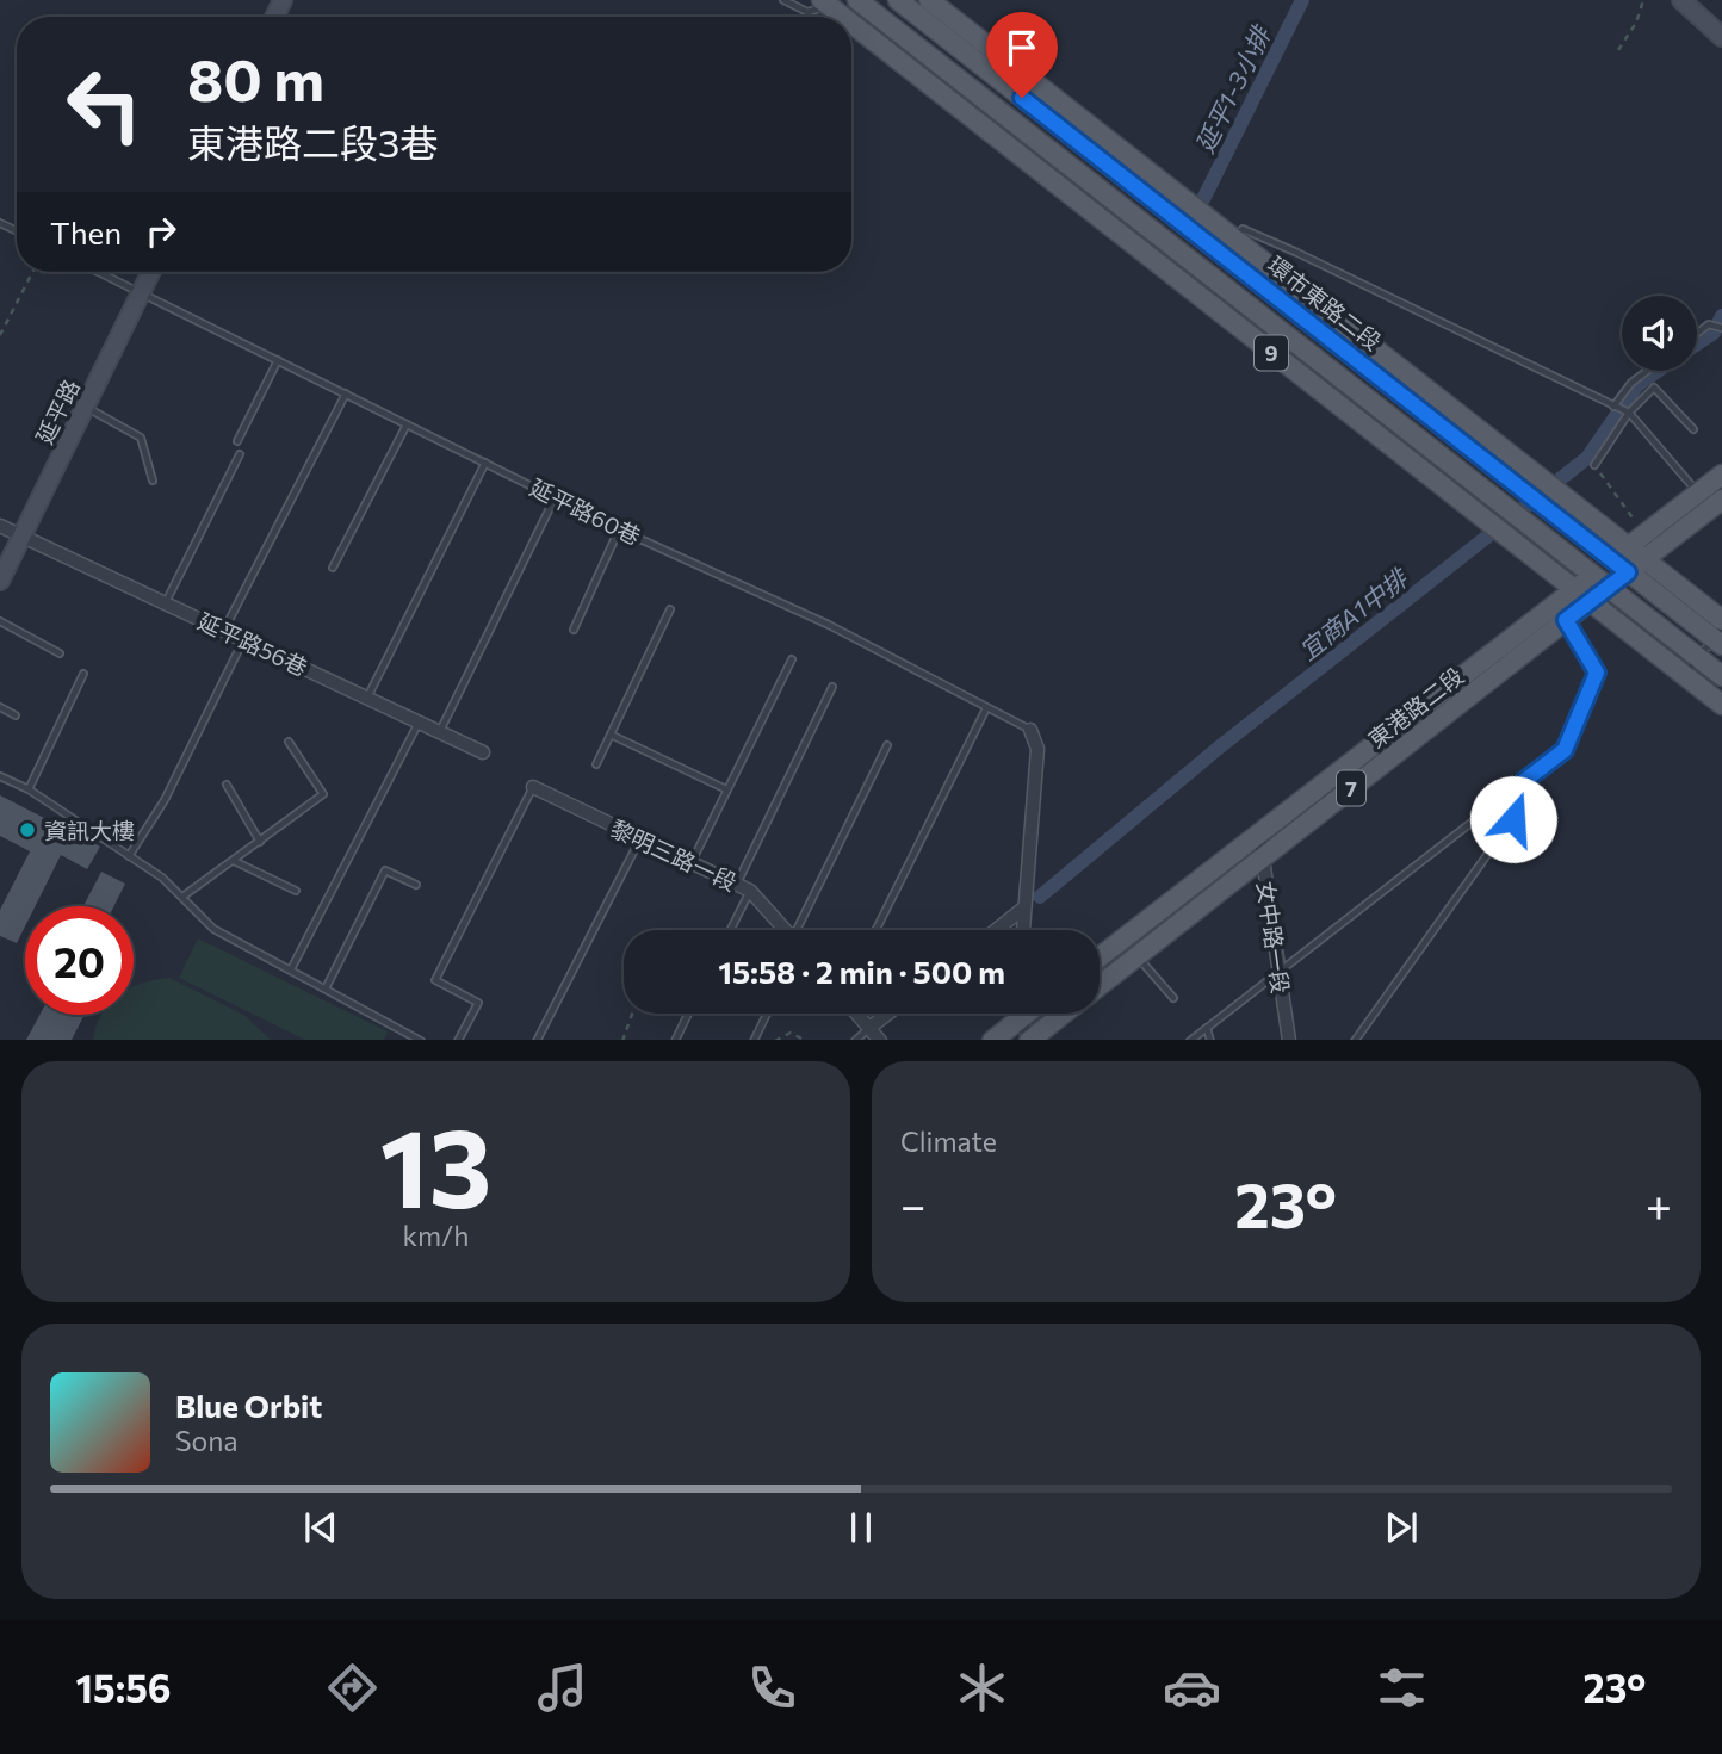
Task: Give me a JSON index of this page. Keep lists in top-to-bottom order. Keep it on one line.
{"streets":{"main road":["環市東路二段","9","延平路","東港路二段","7"],"street":["延平路56巷","黎明三路一段","女中路一段"],"lane":["延平路60巷"]},"crossings":[["環市東路二段","東港路二段"],["環市東路二段","7"],["9","東港路二段"],["延平路","延平路60巷"],["延平路","延平路56巷"],["東港路二段","7"],["東港路二段","女中路一段"]],"water":["延平1-3小排","宜商A1中排"],"places":["資訊大樓"],"page":{"turn":["80 m","東港路二段3巷"],"then":"Then","limit":"20","trip":"15:58 · 2 min · 500 m","tile":[["13","km/h"],"Climate"],"heat":["−","23°","+"],"song":["Blue Orbit","Sona"],"tabs":["15:56","23°"]}}
